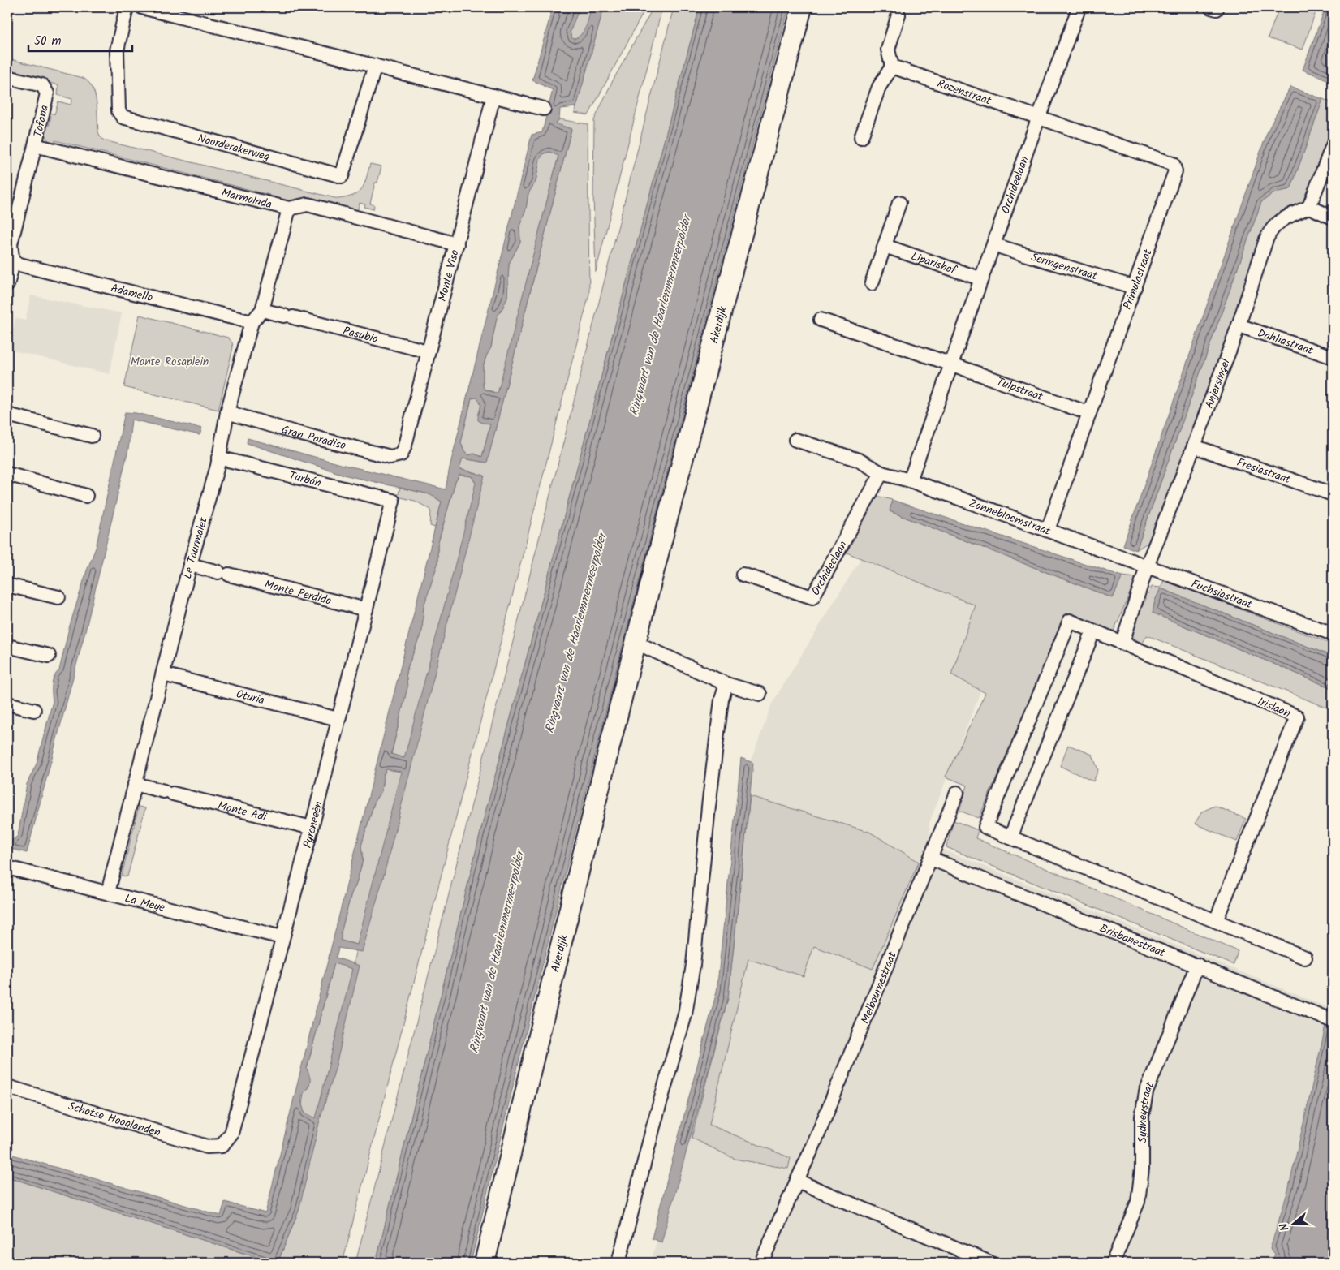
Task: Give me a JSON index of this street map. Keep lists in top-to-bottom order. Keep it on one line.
{"streets":{"street":["Rozenstraat","Tofana","Noorderakerweg","Orchideelaan","Marmolada","Liparishof","Seringenstraat","Monte Viso","Primulastraat","Adamello","Akerdijk","Pasubio","Dahliastraat","Anjersingel","Tulpstraat","Gran Paradiso","Fresiastraat","Turbón","Zonnebloemstraat","Le Tourmalet","Monte Perdido","Fuchsiastraat","Oturia","Irislaan","Monte Adi","Pyreneeën","La Meye","Brisbanestraat","Melbournestraat","Sydneystraat","Schotse Hooglanden"]},"crossings":[["Rozenstraat","Orchideelaan"],["Rozenstraat","Primulastraat"],["Tofana","Marmolada"],["Orchideelaan","Liparishof"],["Orchideelaan","Seringenstraat"],["Orchideelaan","Primulastraat"],["Orchideelaan","Tulpstraat"],["Orchideelaan","Zonnebloemstraat"],["Marmolada","Monte Viso"],["Marmolada","Le Tourmalet"],["Seringenstraat","Primulastraat"],["Monte Viso","Pasubio"],["Monte Viso","Gran Paradiso"],["Primulastraat","Tulpstraat"],["Primulastraat","Zonnebloemstraat"],["Adamello","Le Tourmalet"],["Pasubio","Le Tourmalet"],["Dahliastraat","Anjersingel"],["Anjersingel","Fresiastraat"],["Anjersingel","Fuchsiastraat"],["Anjersingel","Irislaan"],["Gran Paradiso","Le Tourmalet"],["Turbón","Le Tourmalet"],["Turbón","Pyreneeën"],["Zonnebloemstraat","Fuchsiastraat"],["Le Tourmalet","Monte Perdido"],["Le Tourmalet","Oturia"],["Le Tourmalet","Monte Adi"],["Le Tourmalet","La Meye"],["Monte Perdido","Pyreneeën"],["Oturia","Pyreneeën"],["Monte Adi","Pyreneeën"],["Pyreneeën","La Meye"],["Pyreneeën","Schotse Hooglanden"],["Brisbanestraat","Melbournestraat"],["Brisbanestraat","Sydneystraat"]],"water":["Ringvaart van de Haarlemmermeerpolder"],"parks":["Monte Rosaplein"],"scale_bar":"50 m","north":"left"}
